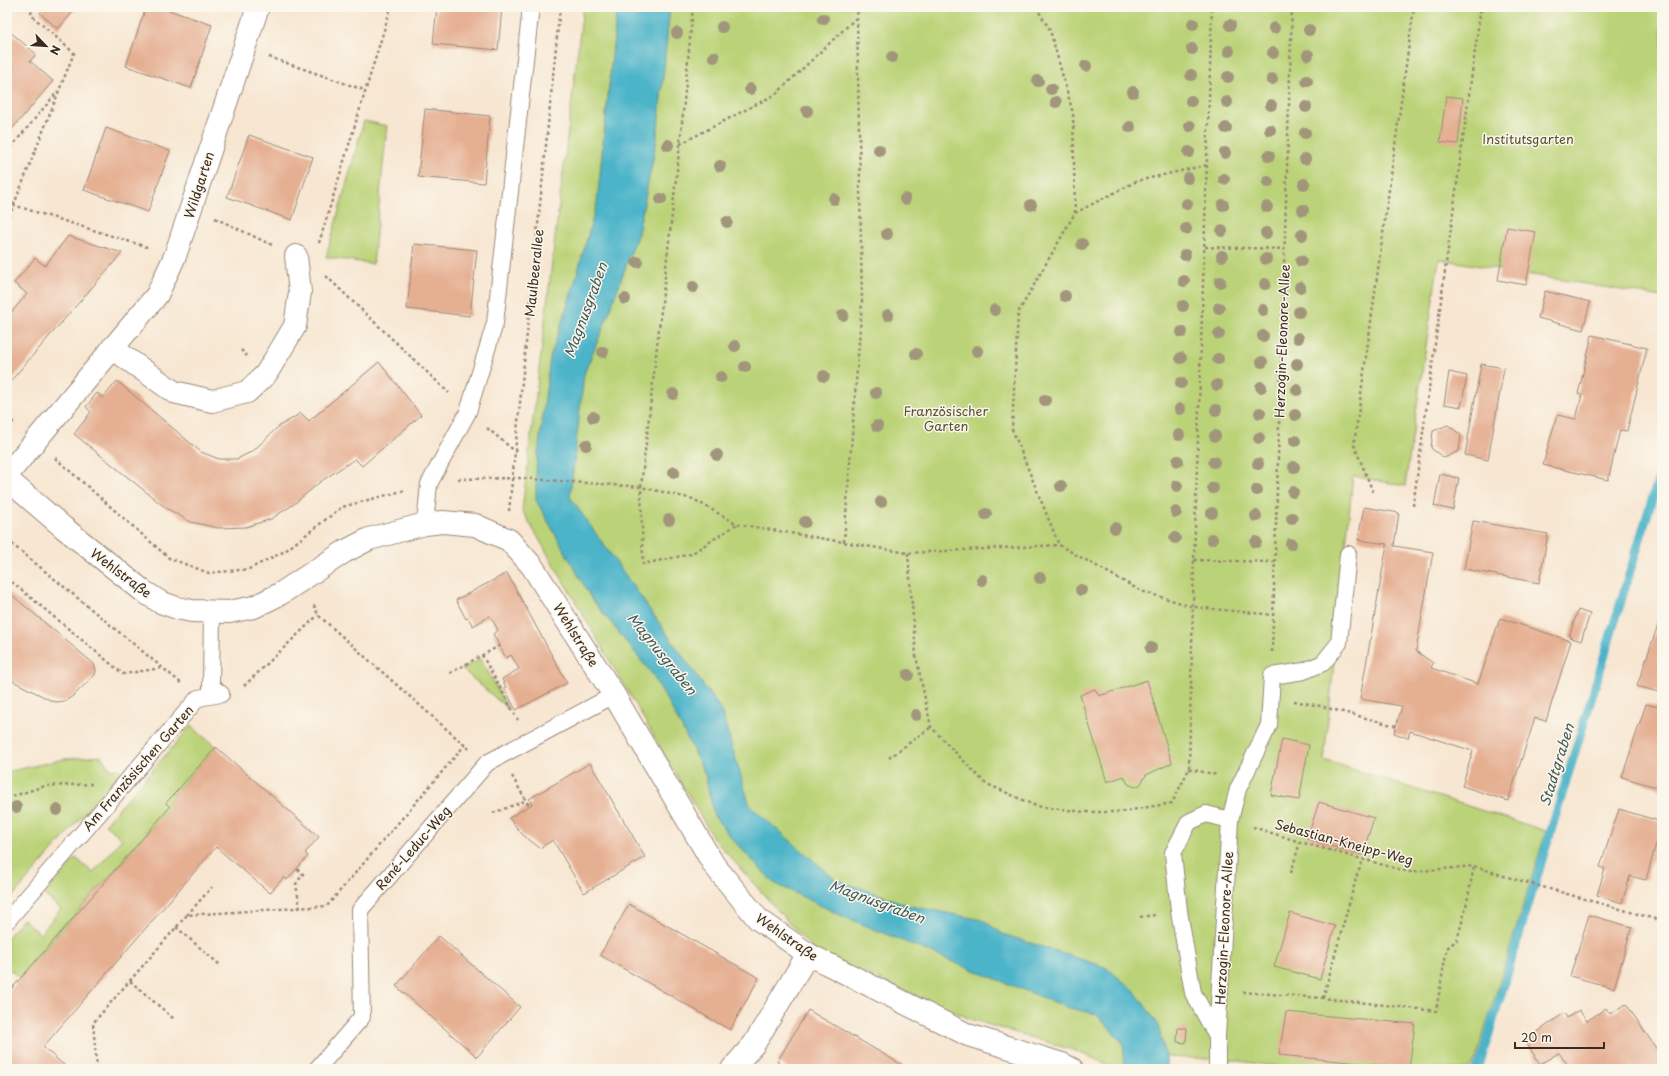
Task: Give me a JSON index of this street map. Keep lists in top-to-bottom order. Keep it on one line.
{"streets":{"street":["Wildgarten","Wehlstraße"],"lane":["Herzogin-Eleonore-Allee","Am Französischen Garten","René-Leduc-Weg"],"path":["Maulbeerallee","Sebastian-Kneipp-Weg"]},"crossings":[["Maulbeerallee","Wehlstraße"],["Herzogin-Eleonore-Allee","Sebastian-Kneipp-Weg"],["Wehlstraße","René-Leduc-Weg"]],"water":["Magnusgraben","Stadtgraben"],"parks":["Institutsgarten","Französischer Garten"],"scale_bar":"20 m","north":"bottom right"}
